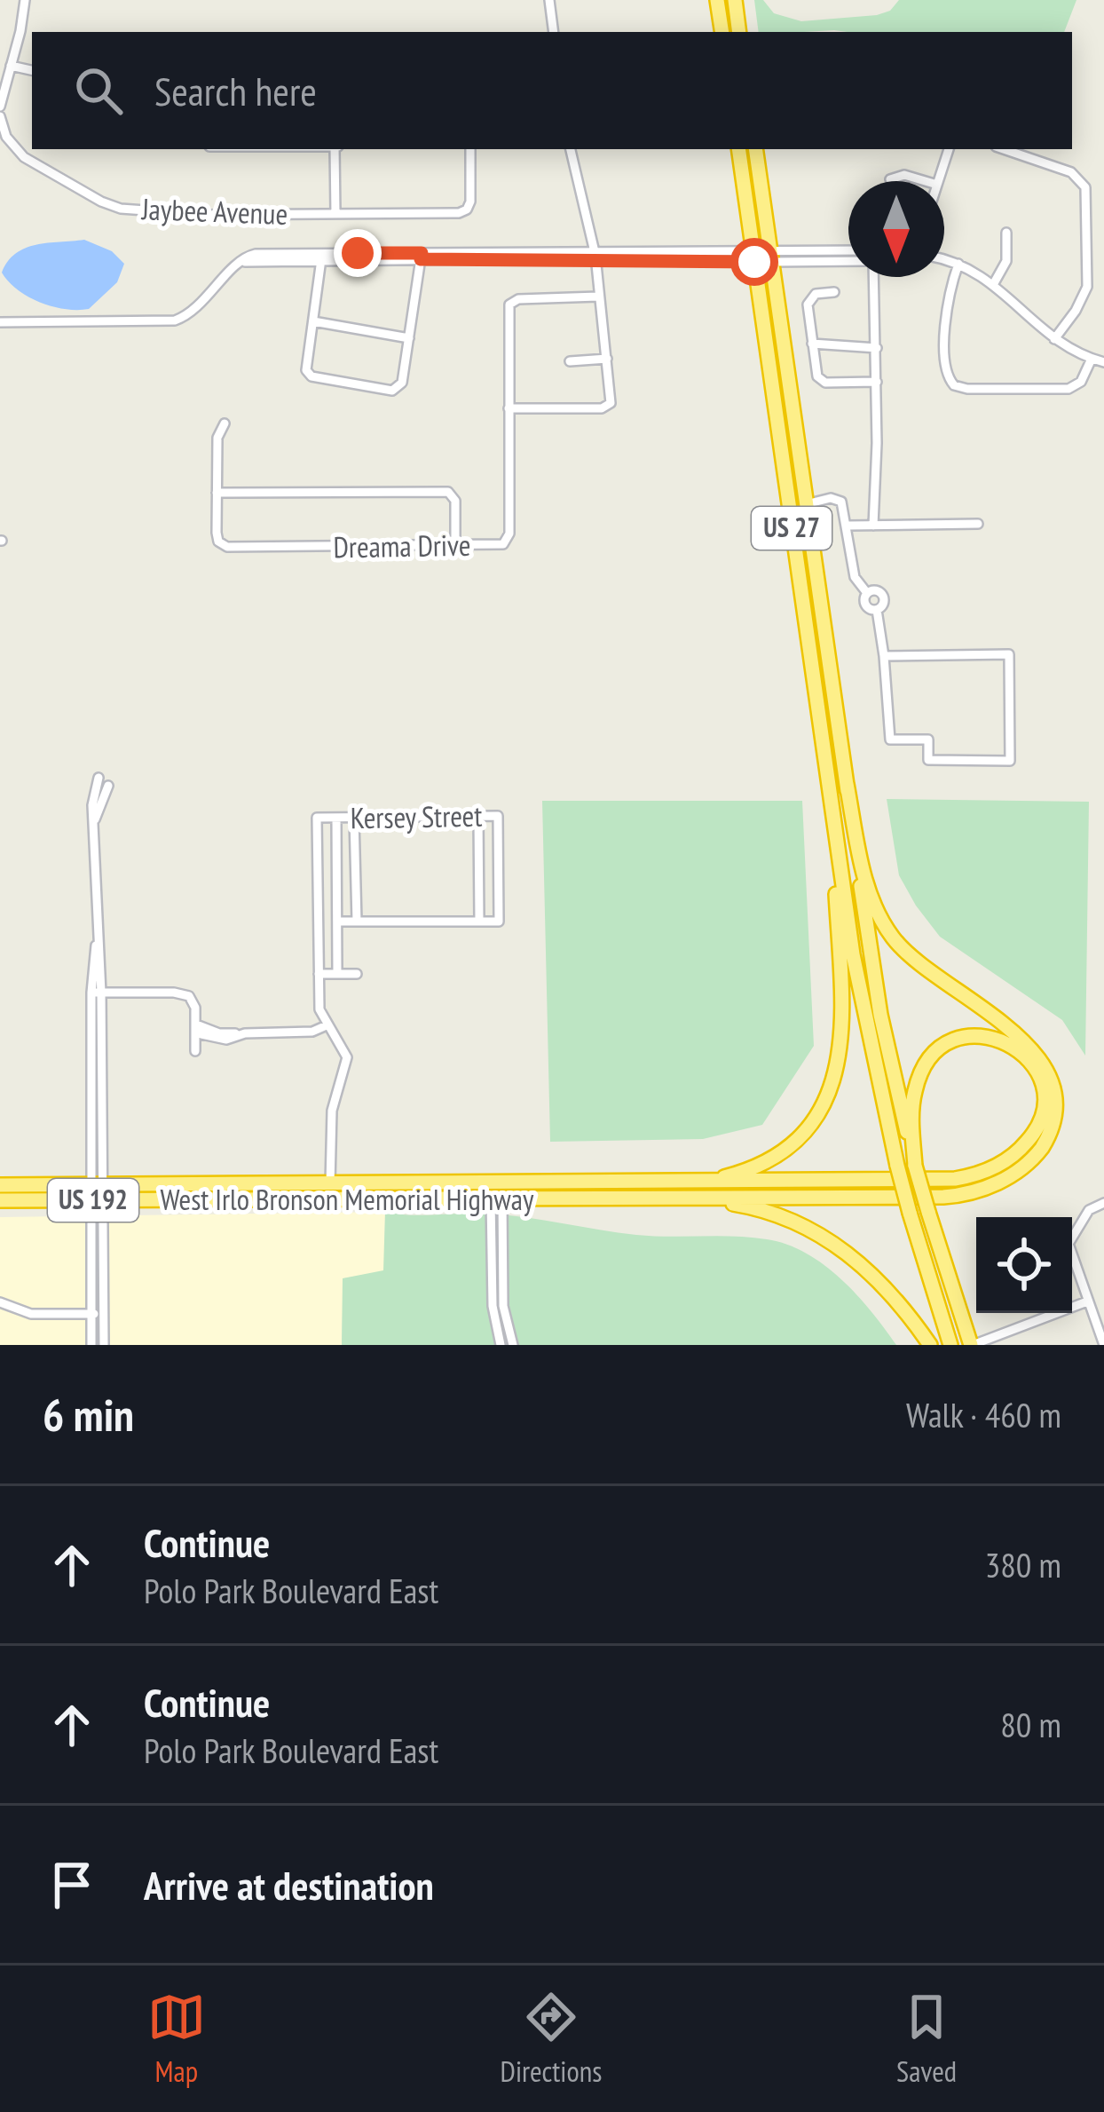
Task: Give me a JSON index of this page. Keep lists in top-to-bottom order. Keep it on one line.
{"streets":{"highway":["US 27","West Irlo Bronson Memorial Highway","US 192"],"street":["Jaybee Avenue","Dreama Drive","Kersey Street"]},"crossings":[["Kersey Street","West Irlo Bronson Memorial Highway"]],"north":"bottom","page":{"search":"Search here","heading":["6 min","Walk · 460 m"],"list":[["Continue","Polo Park Boulevard East","380 m"],["Continue","Polo Park Boulevard East","80 m"],"Arrive at destination"],"nav":["Map","Directions","Saved"]}}
